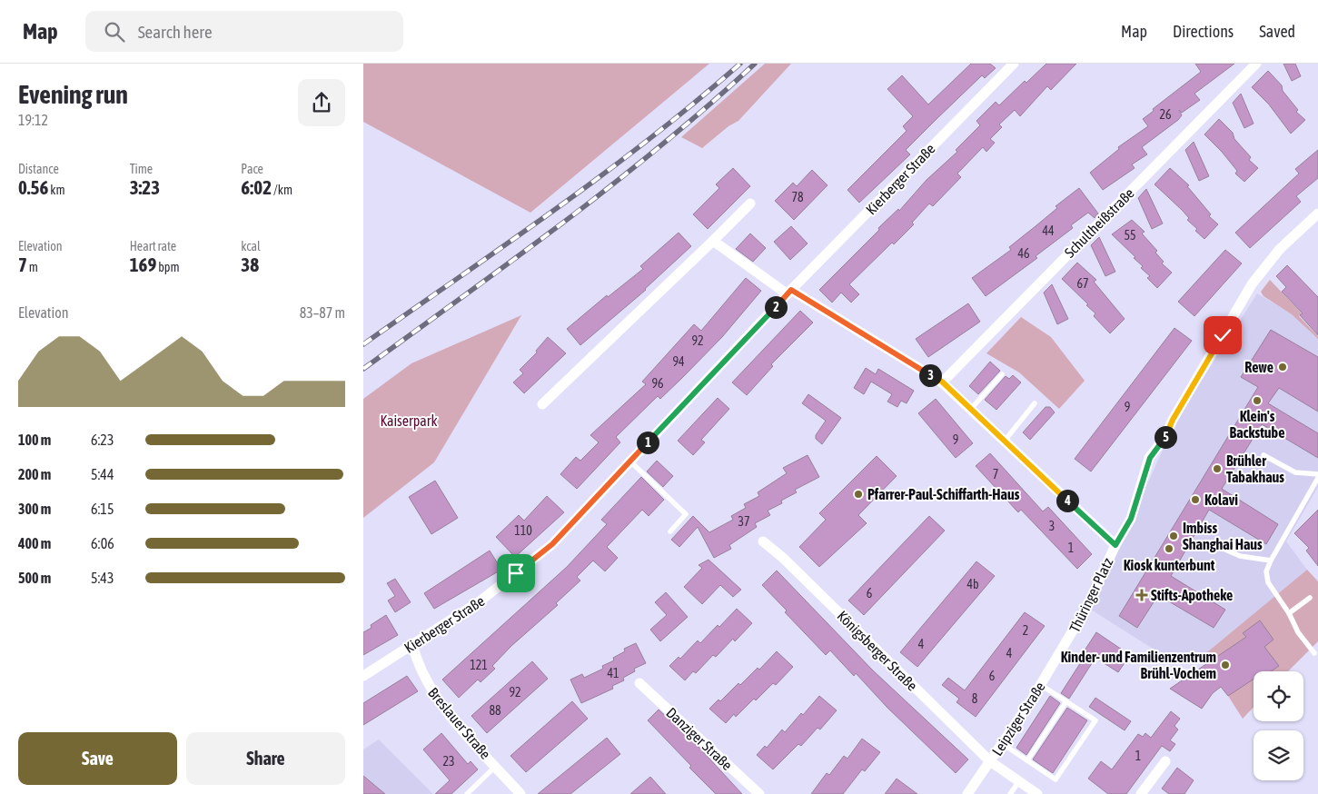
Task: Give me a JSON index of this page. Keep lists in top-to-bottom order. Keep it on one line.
{"streets":{"street":["Kierberger Straße","Schultheißstraße","Thüringer Platz","Königsberger Straße","Leipziger Straße","Breslauer Straße","Danziger Straße"]},"crossings":[["Kierberger Straße","Breslauer Straße"],["Thüringer Platz","Leipziger Straße"],["Königsberger Straße","Leipziger Straße"]],"parks":["Kaiserpark"],"places":{"other":["Rewe","Klein's Backstube","Brühler Tabakhaus","Pfarrer-Paul-Schiffarth-Haus","Kolavi","Imbiss Shanghai Haus","Kiosk kunterbunt","Kinder- und Familienzentrum Brühl-Vochem"],"health":["Stifts-Apotheke"]},"house_numbers":["26","78","44","55","46","67","92","94","96","9","9","7","37","3","110","1","4b","6","2","4","4","121","41","6","92","8","88","1","23"],"page":{"header":"Map","search":"Search here","nav":["Map","Directions","Saved"],"heading":["Evening run","19:12"],"stats":[["Distance","0.56 km"],["Time","3:23"],["Pace","6:02 /km"],["Elevation","7 m"],["Heart rate","169 bpm"],["kcal","38"]],"chart":["Elevation","83–87 m"],"pins":["2","3","5","1","4"],"list":[{"name":"100 m","note":"6:23"},{"name":"200 m","note":"5:44"},{"name":"300 m","note":"6:15"},{"name":"400 m","note":"6:06"},{"name":"500 m","note":"5:43"}],"buttons":["Save","Share"]}}
